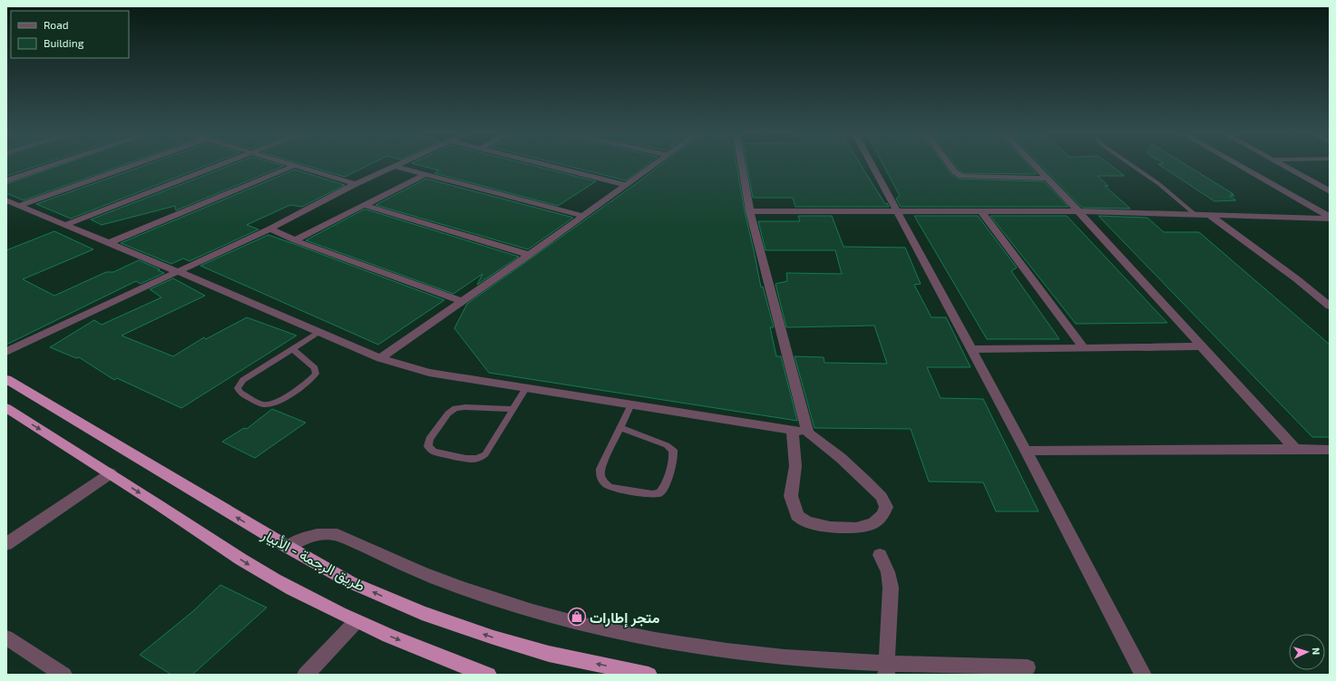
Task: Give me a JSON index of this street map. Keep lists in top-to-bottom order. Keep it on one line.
{"streets":{"highway":["طريق الرجمة - الأبيار"]},"places":{"shop":["متجر إطارات"]},"legend":["Road","Building"],"north":"right"}
